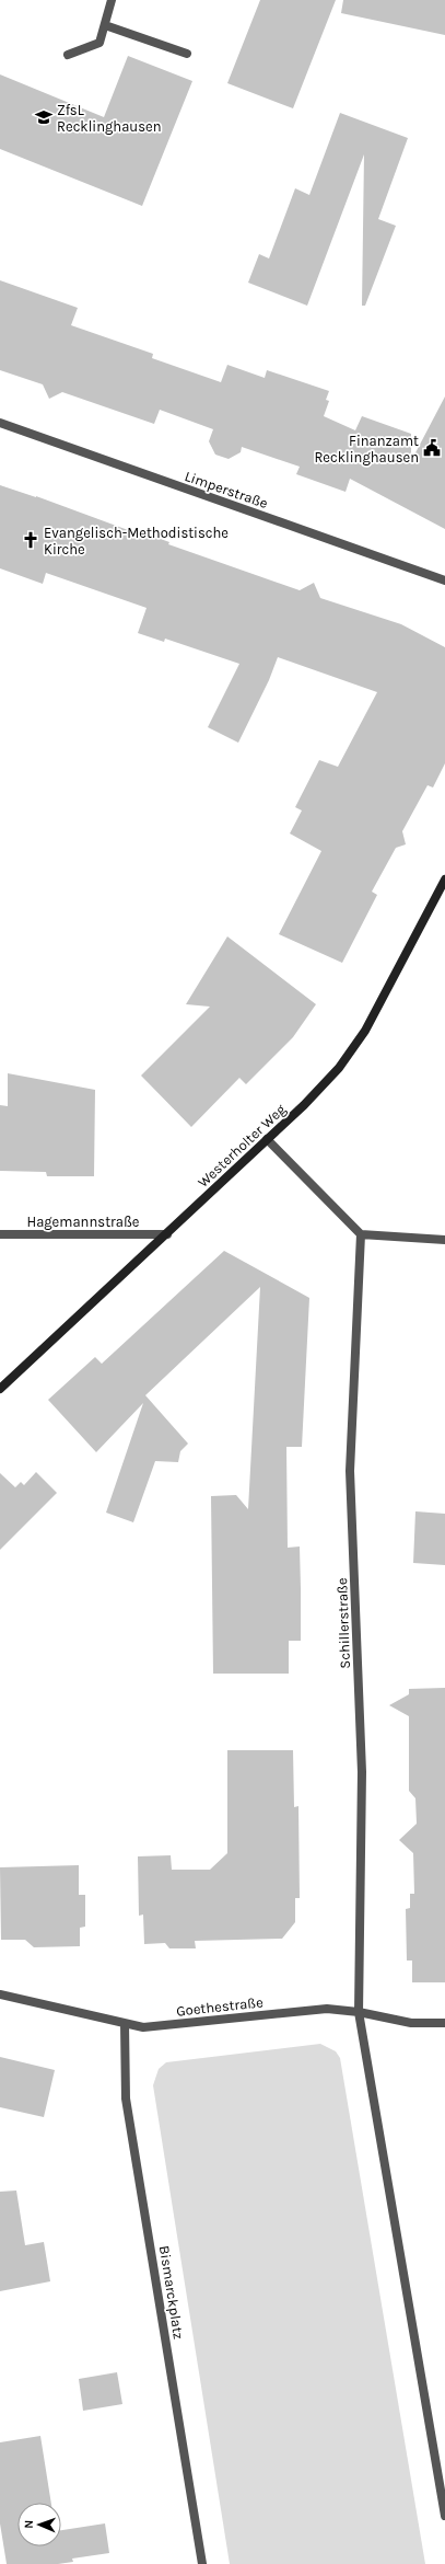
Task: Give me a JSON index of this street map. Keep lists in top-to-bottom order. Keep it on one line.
{"streets":{"street":["Limperstraße","Westerholter Weg","Hagemannstraße","Schillerstraße","Goethestraße","Bismarckplatz"]},"crossings":[["Westerholter Weg","Hagemannstraße"],["Schillerstraße","Goethestraße"],["Goethestraße","Bismarckplatz"]],"places":{"school or university":["ZfsL Recklinghausen"],"public building":["Finanzamt Recklinghausen"],"church":["Evangelisch-Methodistische Kirche"]},"north":"left"}
